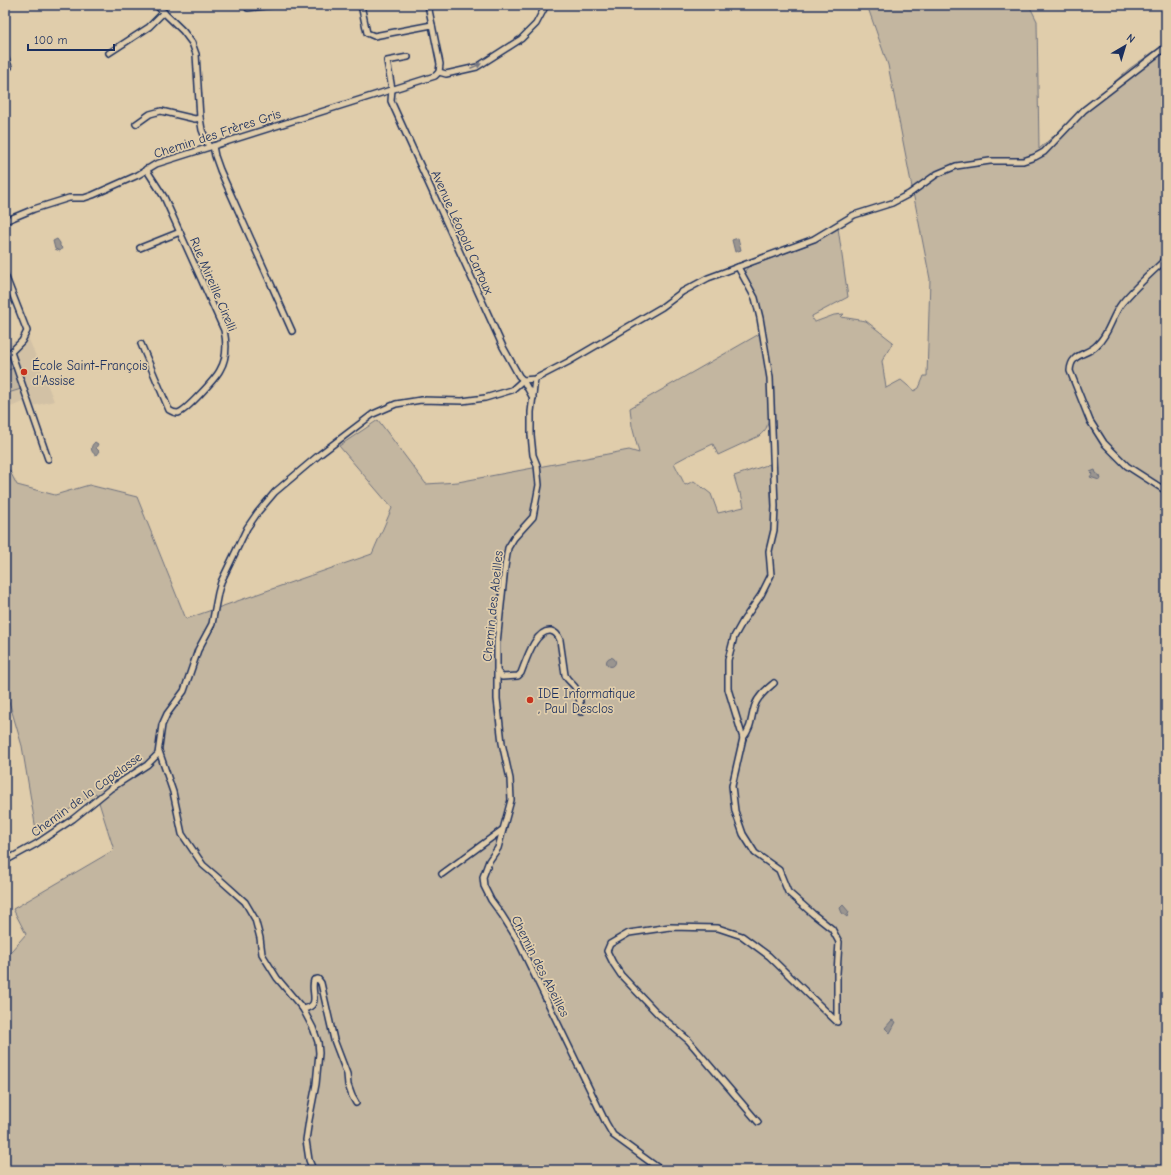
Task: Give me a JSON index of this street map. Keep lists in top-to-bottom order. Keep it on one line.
{"streets":{"street":["Chemin des Frères Gris","Avenue Léopold Cartoux","Rue Mireille Cirelli","Chemin des Abeilles","Chemin de la Capelasse"]},"crossings":[["Chemin des Frères Gris","Avenue Léopold Cartoux"],["Chemin des Frères Gris","Rue Mireille Cirelli"],["Avenue Léopold Cartoux","Chemin de la Capelasse"]],"places":["École Saint-François d'Assise","IDE Informatique , Paul Desclos"],"scale_bar":"100 m","north":"top right"}
